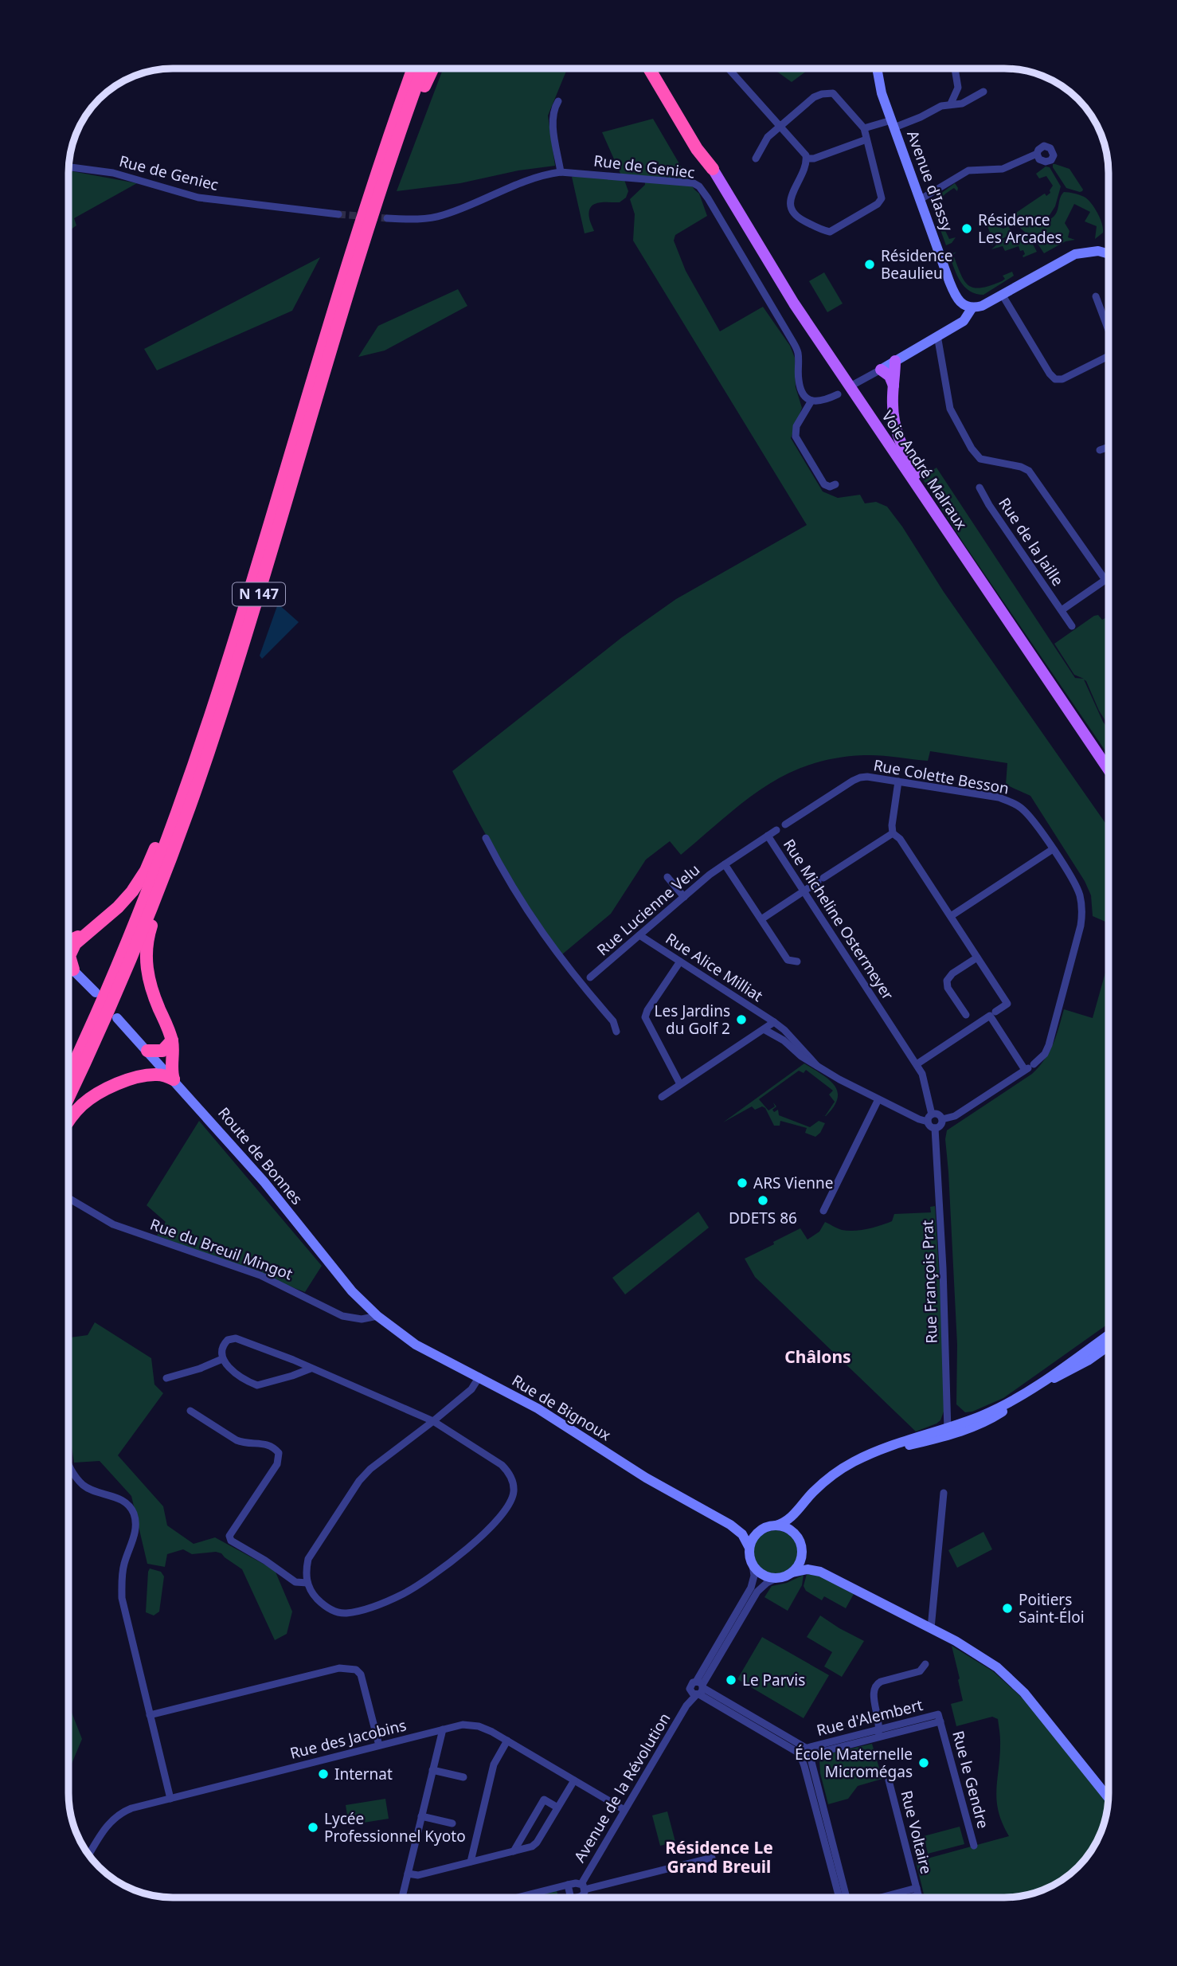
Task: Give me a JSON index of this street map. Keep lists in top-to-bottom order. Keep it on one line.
{"streets":{"highway":["N 147"],"main road":["Voie André Malraux"],"street":["Rue de Geniec","Avenue d'Iassy","Rue de la Jaille","Rue Colette Besson","Rue Lucienne Velu","Rue Micheline Ostermeyer","Rue Alice Milliat","Route de Bonnes","Rue du Breuil Mingot","Rue François Prat","Rue de Bignoux","Rue d'Alembert","Rue des Jacobins","Rue le Gendre","Avenue de la Révolution","Rue Voltaire"]},"crossings":[["Rue Colette Besson","Rue Micheline Ostermeyer"],["Rue Colette Besson","Rue François Prat"],["Rue Lucienne Velu","Rue Micheline Ostermeyer"],["Rue Lucienne Velu","Rue Alice Milliat"],["Rue Micheline Ostermeyer","Rue François Prat"],["Route de Bonnes","Rue du Breuil Mingot"],["Route de Bonnes","Rue de Bignoux"],["Rue du Breuil Mingot","Rue de Bignoux"],["Rue de Bignoux","Avenue de la Révolution"],["Rue d'Alembert","Rue le Gendre"],["Rue des Jacobins","Avenue de la Révolution"]],"districts":["Châlons","Résidence Le Grand Breuil"],"places":["Résidence Les Arcades","Résidence Beaulieu","Les Jardins du Golf 2","ARS Vienne","DDETS 86","Poitiers Saint-Éloi","Le Parvis","École Maternelle Micromégas","Internat","Lycée Professionnel Kyoto"]}
